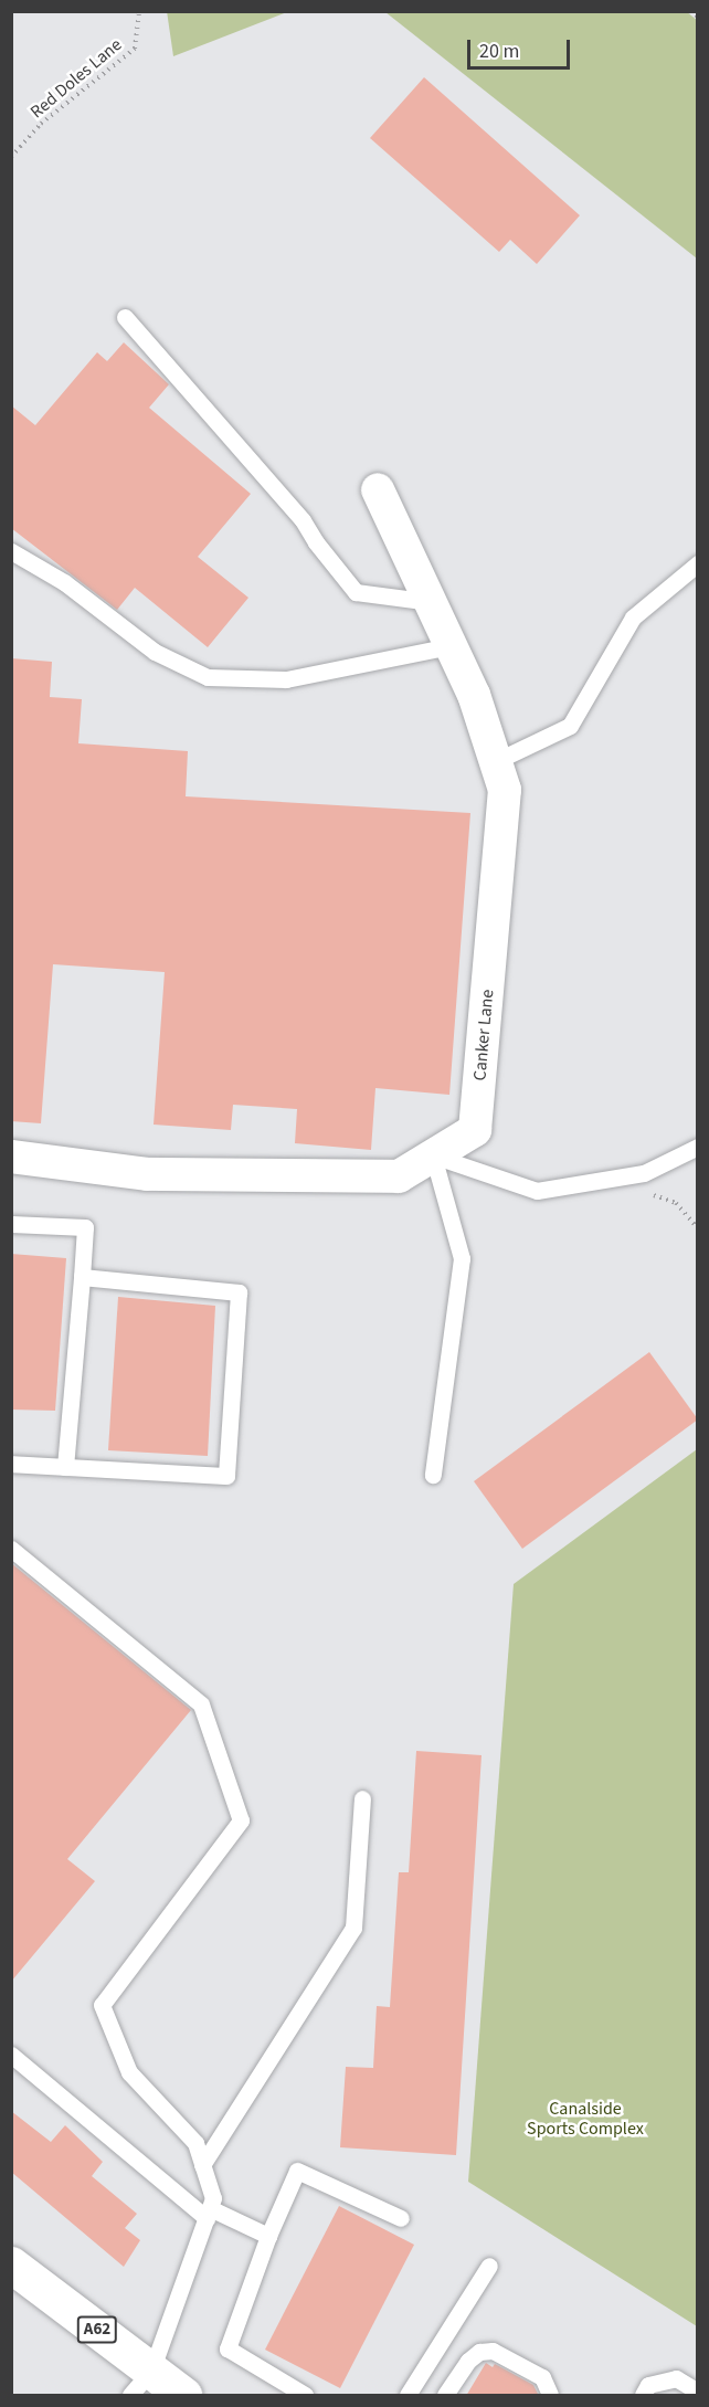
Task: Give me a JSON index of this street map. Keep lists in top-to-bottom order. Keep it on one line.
{"streets":{"main road":["A62"],"street":["Canker Lane"],"path":["Red Doles Lane"]},"parks":["Canalside Sports Complex"],"scale_bar":"20 m"}
